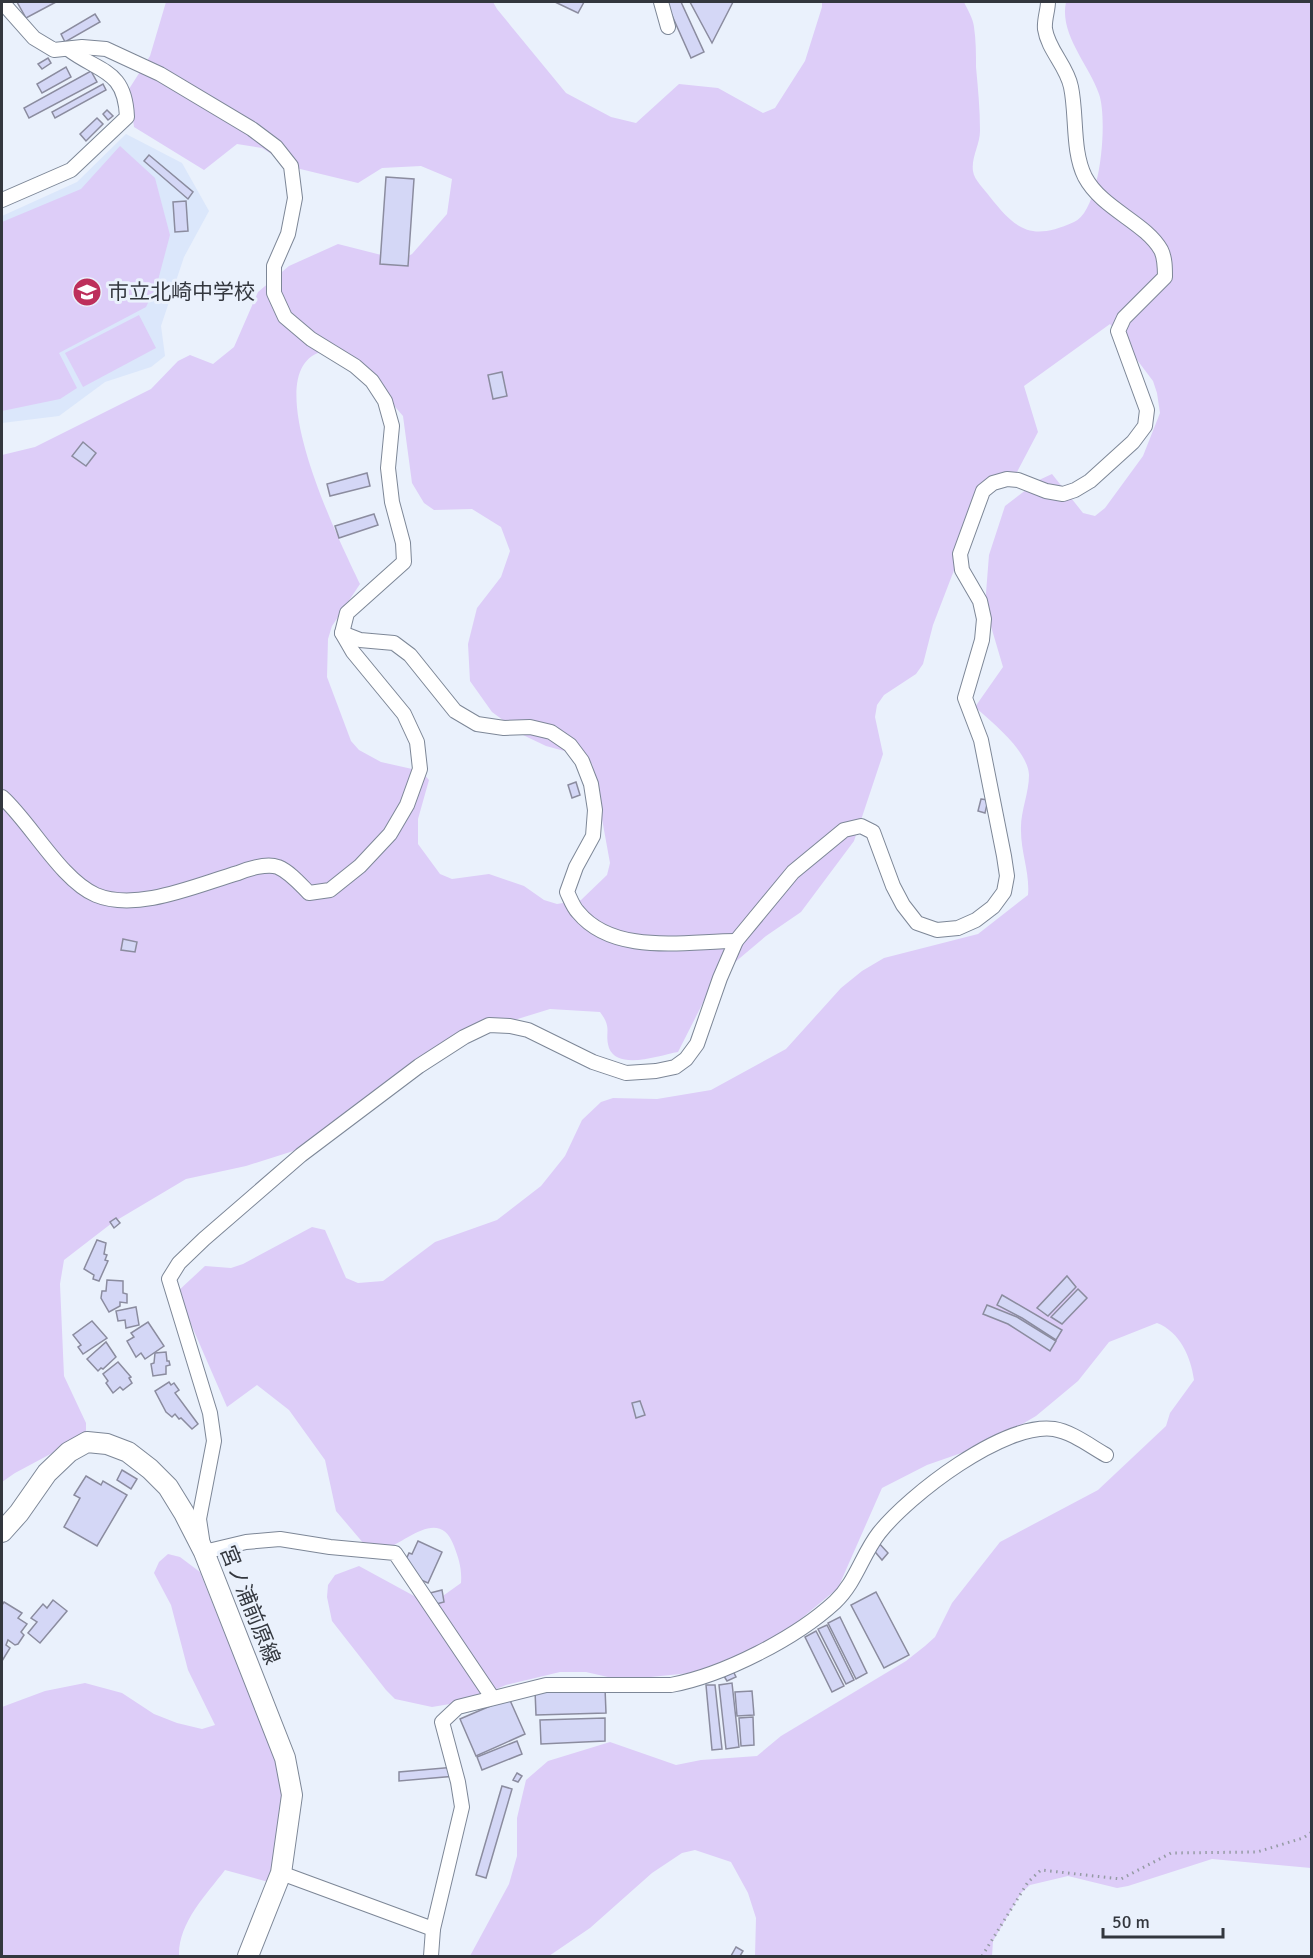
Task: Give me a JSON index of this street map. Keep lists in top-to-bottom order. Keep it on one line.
{"streets":{"main road":["宮ノ浦前原線"]},"places":{"school or university":["市立北崎中学校"]},"scale_bar":"50 m"}
